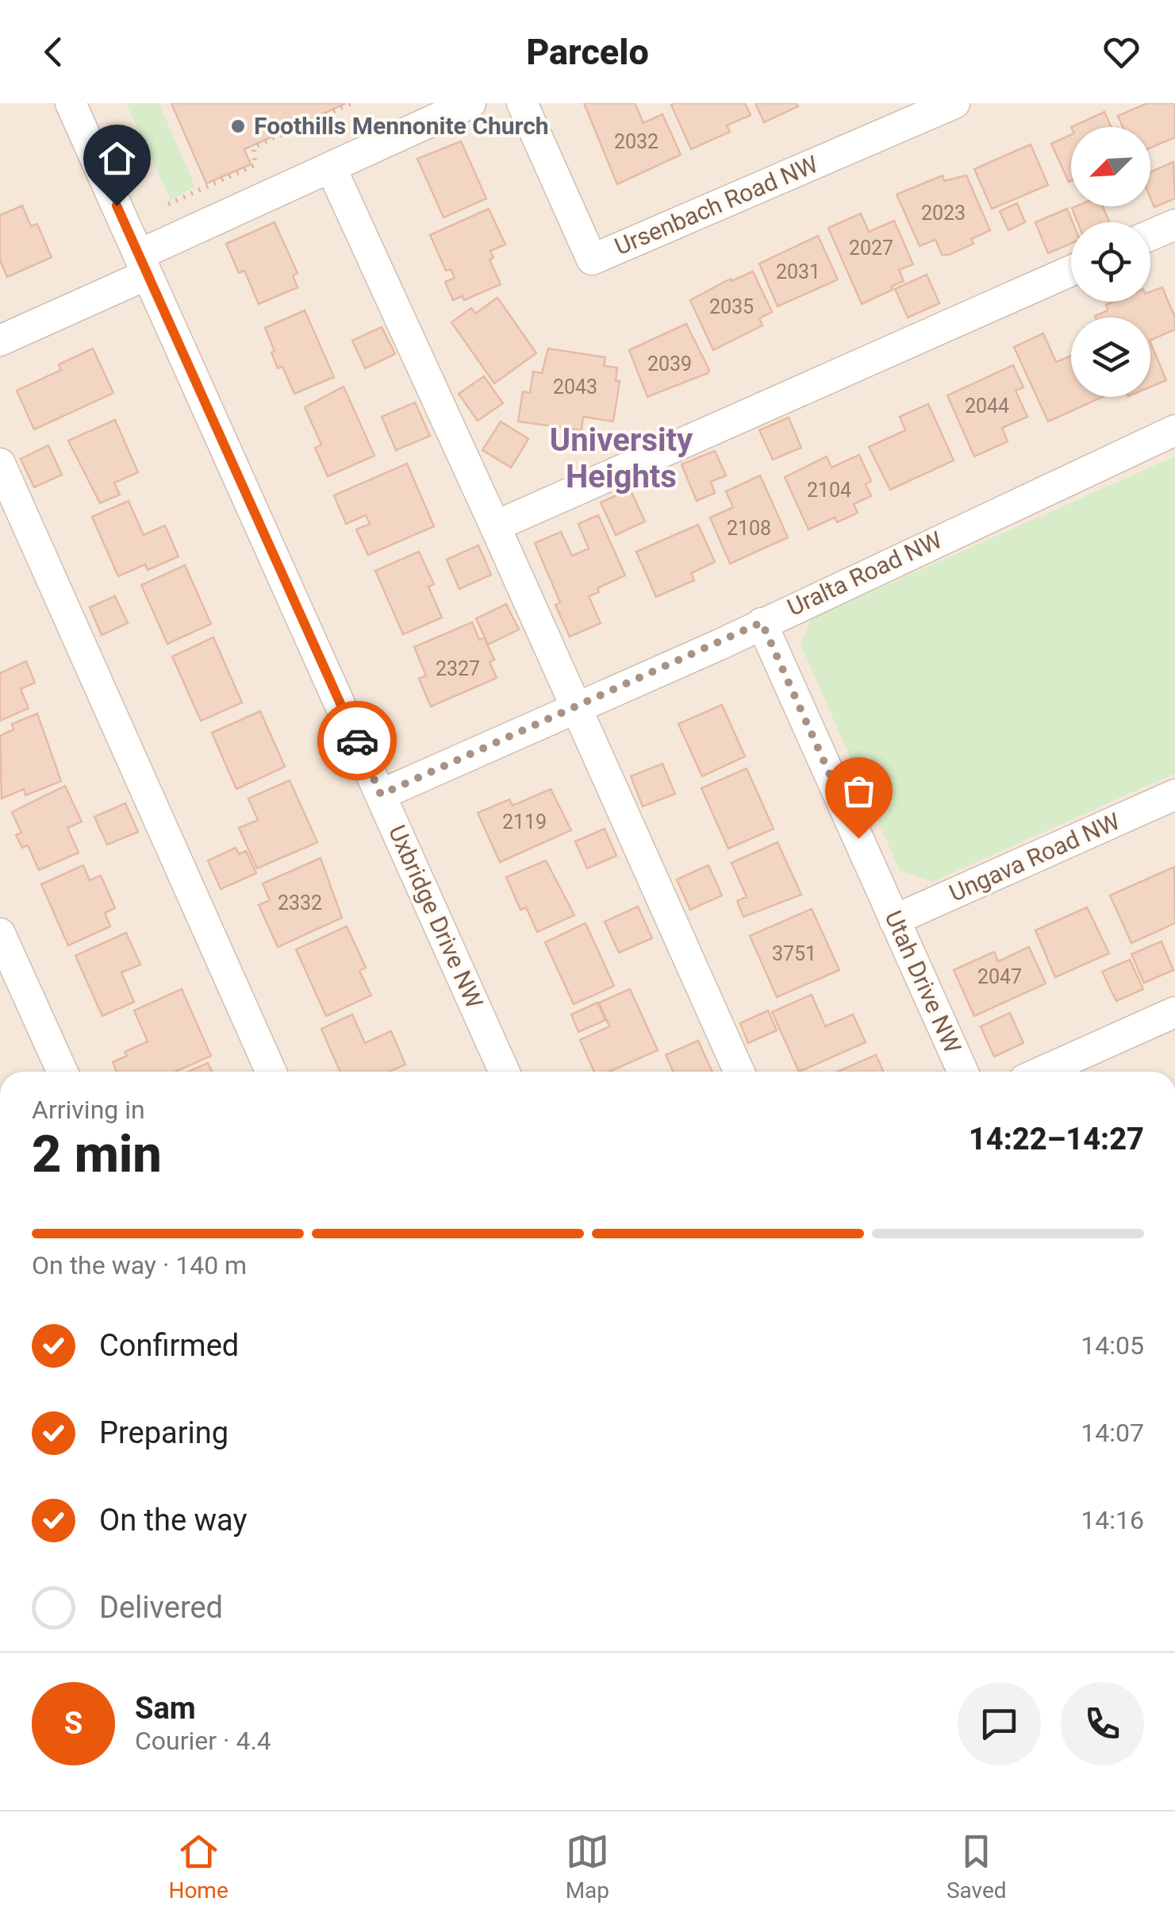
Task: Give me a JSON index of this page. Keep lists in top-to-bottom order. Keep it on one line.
{"streets":{"street":["Ursenbach Road NW","Uralta Road NW","Ungava Road NW","Uxbridge Drive NW","Utah Drive NW"]},"crossings":[["Uralta Road NW","Uxbridge Drive NW"],["Uralta Road NW","Utah Drive NW"],["Ungava Road NW","Utah Drive NW"]],"districts":["University Heights"],"places":["Foothills Mennonite Church"],"house_numbers":["2032","2023","2027","2031","2035","2039","2043","2044","2104","2108","2327","2119","2332","3751","2047"],"north":"bottom left","page":{"header":"Parcelo","heading":["2 min","Arriving in","14:22–14:27"],"panel":["Sam","Courier · 4.4"],"bar":"On the way · 140 m","list":[["Confirmed","14:05"],["Preparing","14:07"],["On the way","14:16"],"Delivered"],"round":"S","tabs":["Home","Map","Saved"]}}
